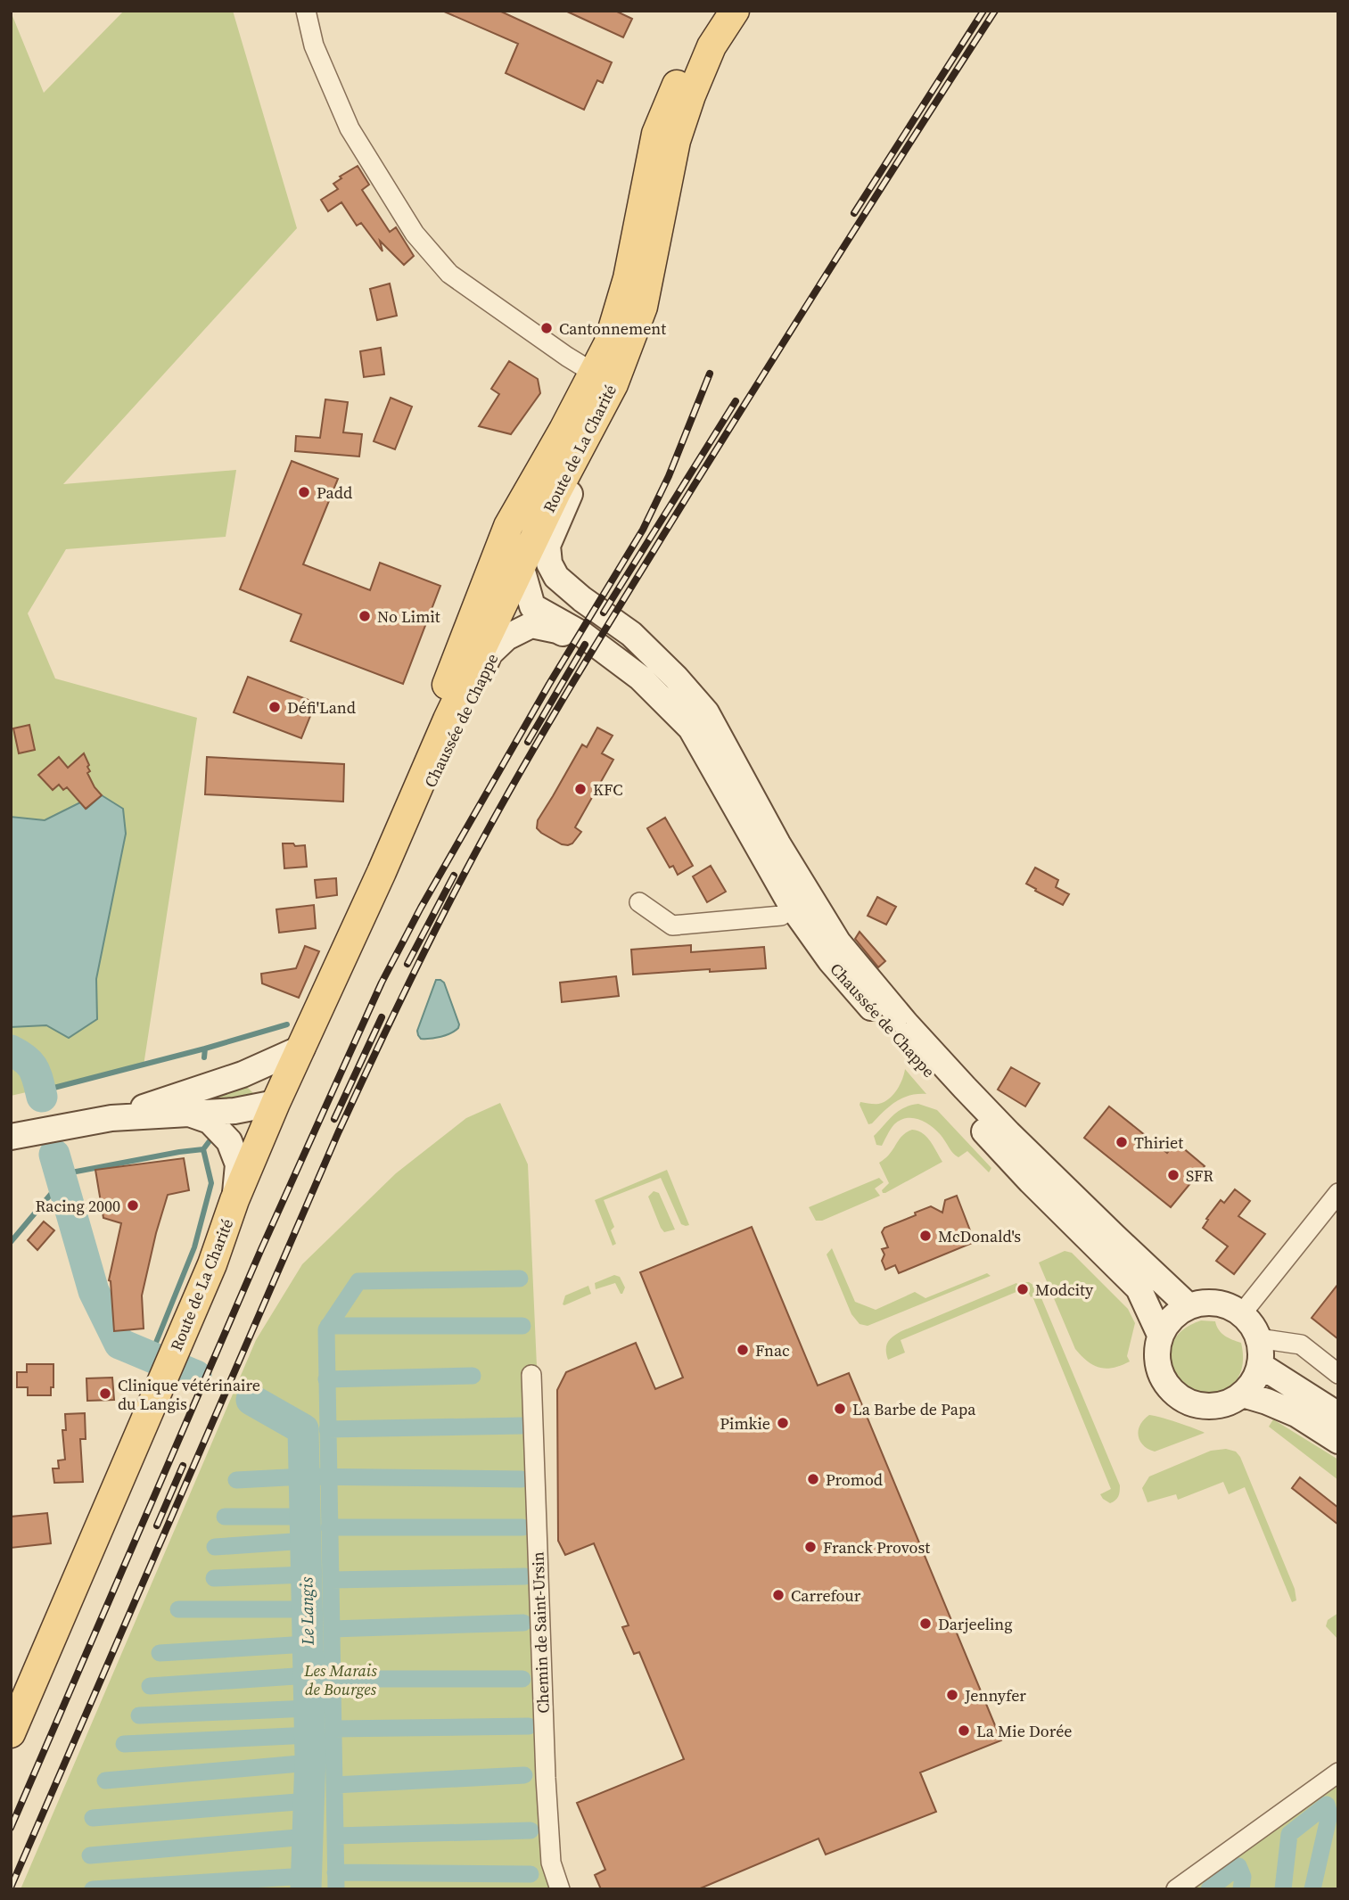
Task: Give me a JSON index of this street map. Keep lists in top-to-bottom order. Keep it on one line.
{"streets":{"main road":["Route de La Charité","Chaussée de Chappe"],"street":["Chemin de Saint-Ursin"]},"crossings":[["Route de La Charité","Chaussée de Chappe"]],"water":["Le Langis"],"parks":["Les Marais de Bourges"],"places":["Cantonnement","Padd","No Limit","Défi'Land","KFC","Thiriet","SFR","Racing 2000","McDonald's","Modcity","Fnac","Clinique vétérinaire du Langis","La Barbe de Papa","Pimkie","Promod","Franck Provost","Carrefour","Darjeeling","Jennyfer","La Mie Dorée"]}
